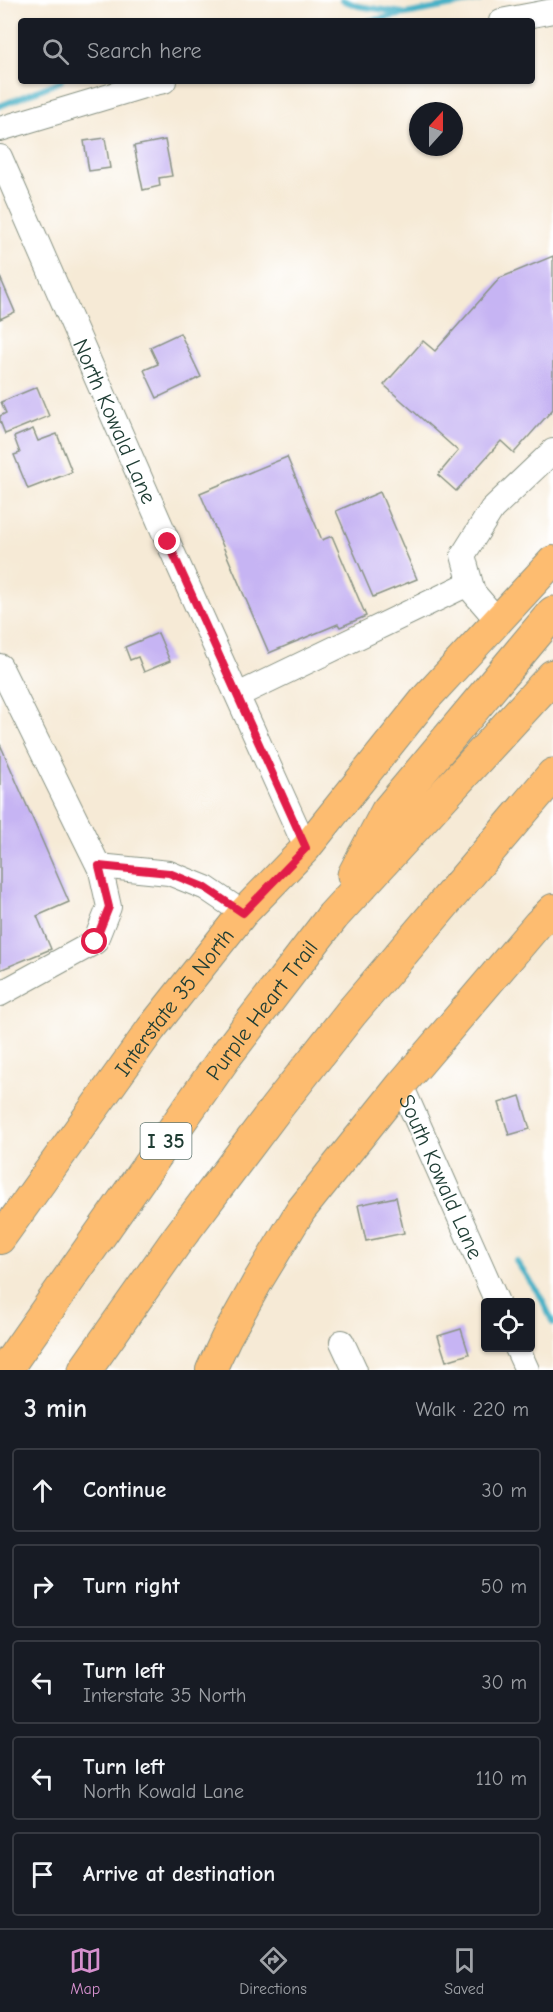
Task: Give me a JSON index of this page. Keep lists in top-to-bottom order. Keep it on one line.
{"streets":{"highway":["Purple Heart Trail","I 35"],"main road":["Interstate 35 North"],"street":["North Kowald Lane","South Kowald Lane"]},"crossings":[["North Kowald Lane","Interstate 35 North"]],"north":"top","page":{"search":"Search here","heading":["3 min","Walk · 220 m"],"list":[["Continue","30 m"],["Turn right","50 m"],["Turn left","Interstate 35 North","30 m"],["Turn left","North Kowald Lane","110 m"],"Arrive at destination"],"nav":["Map","Directions","Saved"]}}
